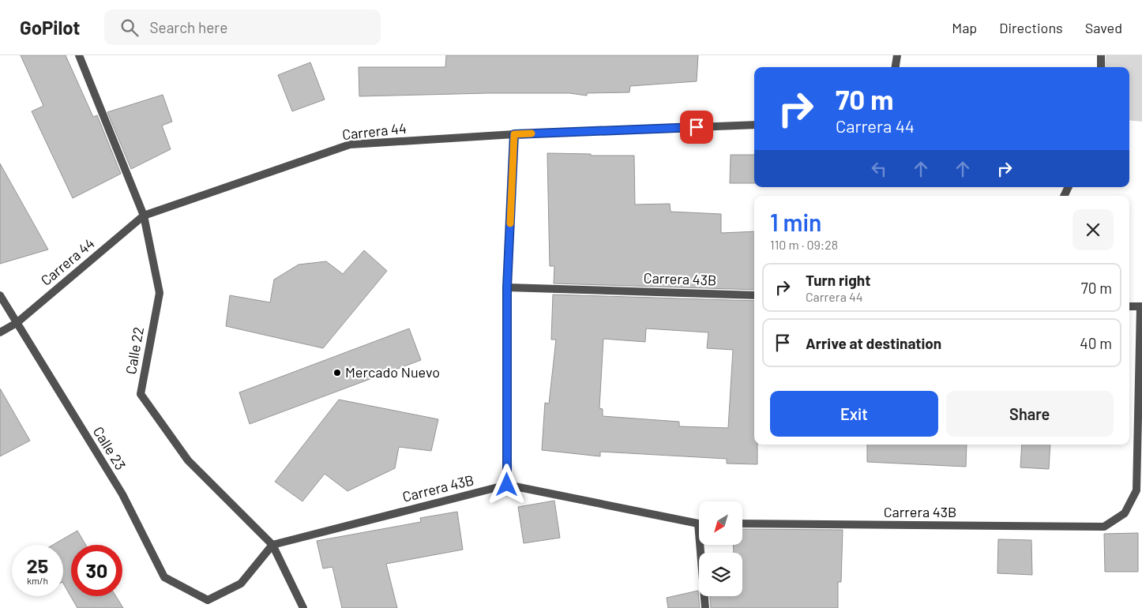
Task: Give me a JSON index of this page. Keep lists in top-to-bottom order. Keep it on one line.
{"streets":{"street":["Carrera 44","Carrera 43B","Calle 22","Calle 23"]},"crossings":[["Carrera 44","Calle 22"],["Carrera 44","Calle 23"],["Carrera 43B","Calle 22"],["Carrera 43B","Calle 23"],["Calle 22","Calle 23"]],"places":["Mercado Nuevo"],"north":"bottom left","page":{"header":"GoPilot","search":"Search here","nav":["Map","Directions","Saved"],"turn":["70 m","Carrera 44"],"heading":["1 min","110 m · 09:28"],"list":[{"name":"Turn right","note":"Carrera 44","value":"70 m"},{"name":"Arrive at destination","value":"40 m"}],"buttons":["Exit","Share"],"speed":"25 km/h","limit":"30"}}
